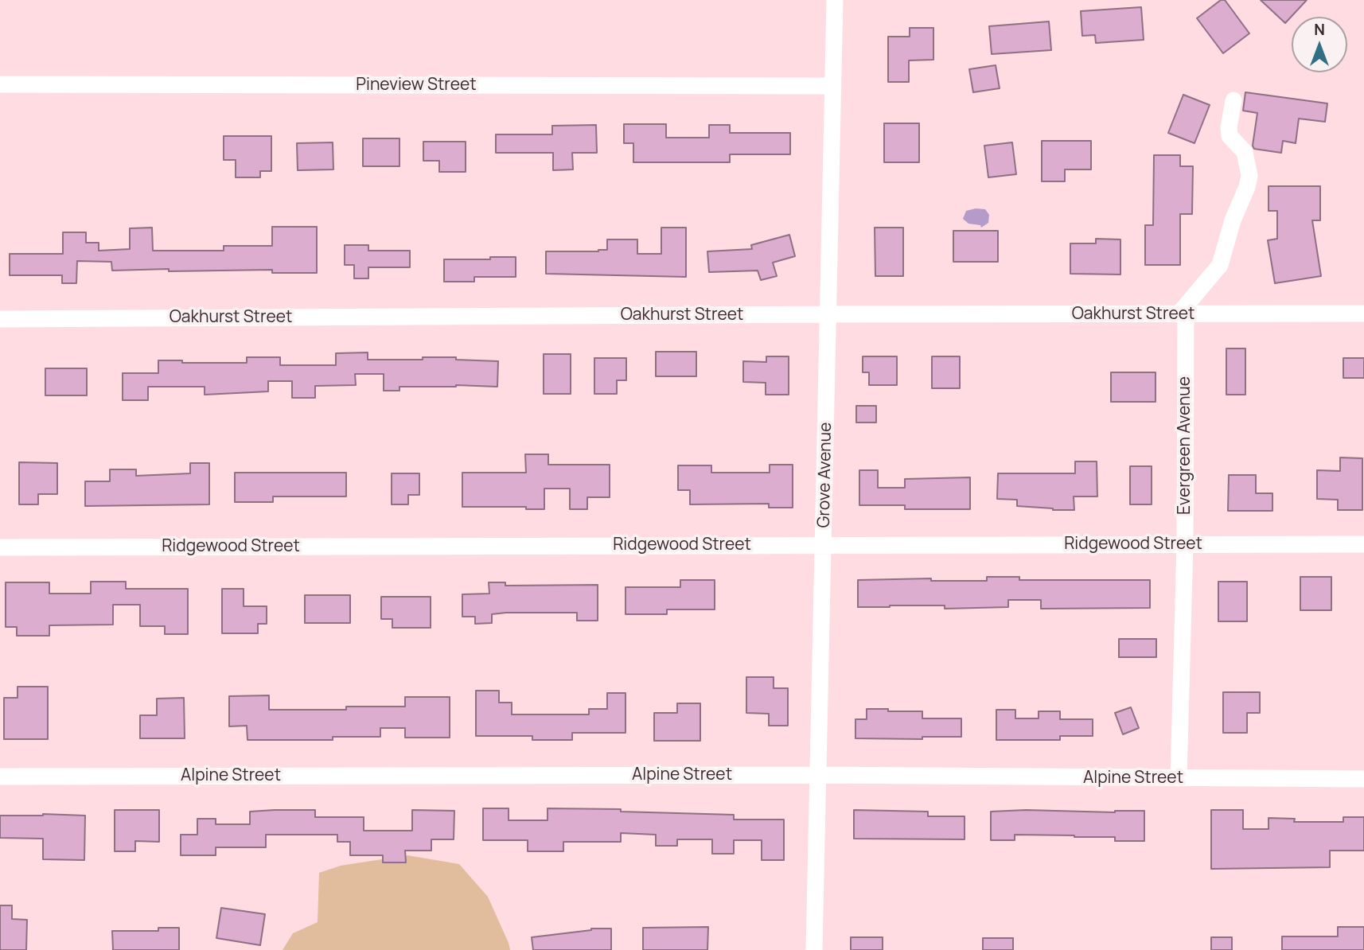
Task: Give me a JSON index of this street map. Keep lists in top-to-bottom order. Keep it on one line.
{"streets":{"street":["Pineview Street","Oakhurst Street","Evergreen Avenue","Grove Avenue","Ridgewood Street","Alpine Street"]},"crossings":[["Pineview Street","Grove Avenue"],["Oakhurst Street","Evergreen Avenue"],["Oakhurst Street","Grove Avenue"],["Evergreen Avenue","Ridgewood Street"],["Evergreen Avenue","Alpine Street"],["Grove Avenue","Ridgewood Street"],["Grove Avenue","Alpine Street"]],"north":"top"}
